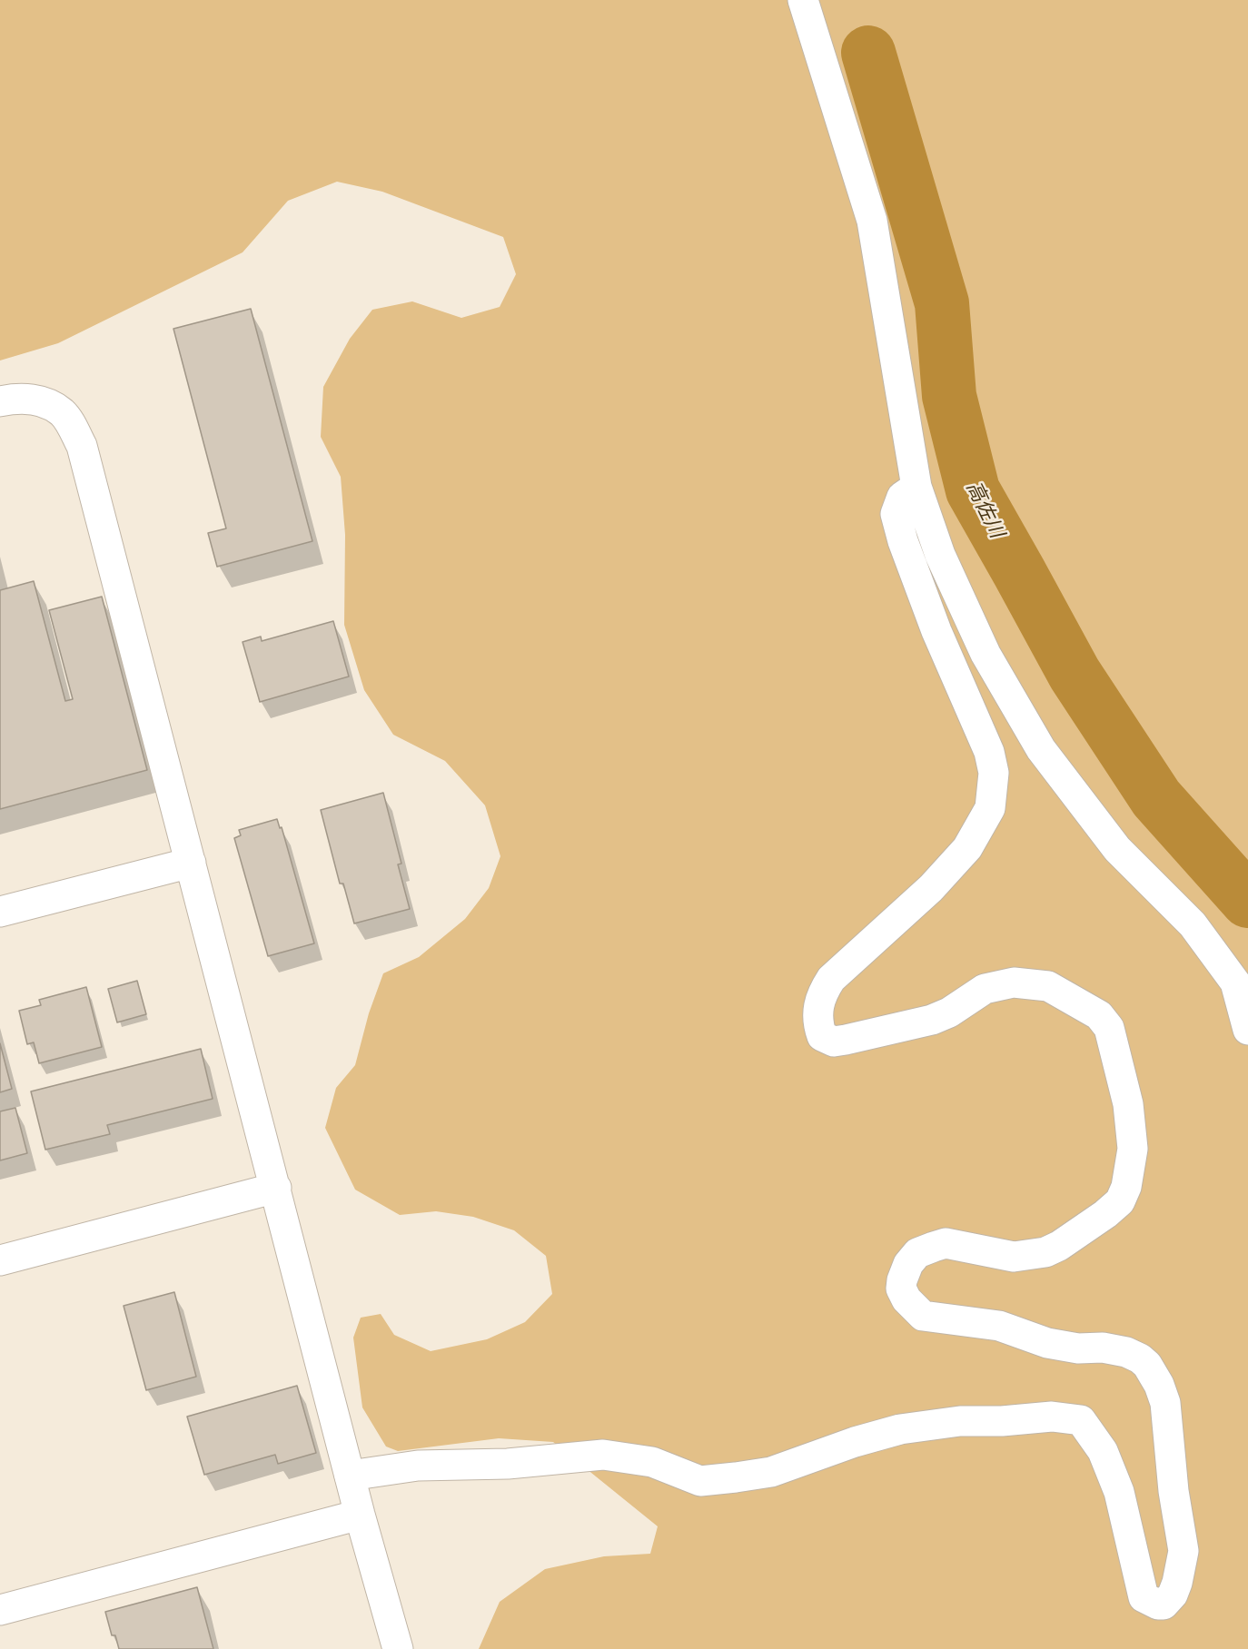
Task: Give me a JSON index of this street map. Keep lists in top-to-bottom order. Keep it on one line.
{"water":["高佐川"]}
